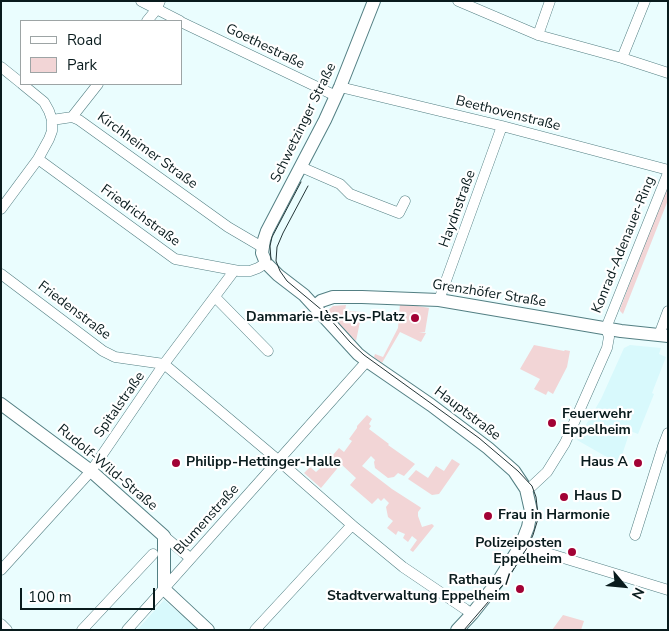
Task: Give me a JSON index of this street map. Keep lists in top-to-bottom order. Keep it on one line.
{"streets":{"street":["Goethestraße","Beethovenstraße","Schwetzinger Straße","Kirchheimer Straße","Haydnstraße","Friedrichstraße","Konrad-Adenauer-Ring","Grenzhöfer Straße","Friedenstraße","Spitalstraße","Hauptstraße","Rudolf-Wild-Straße","Blumenstraße"]},"crossings":[["Goethestraße","Beethovenstraße"],["Goethestraße","Schwetzinger Straße"],["Beethovenstraße","Schwetzinger Straße"],["Beethovenstraße","Haydnstraße"],["Beethovenstraße","Konrad-Adenauer-Ring"],["Schwetzinger Straße","Kirchheimer Straße"],["Schwetzinger Straße","Friedrichstraße"],["Schwetzinger Straße","Hauptstraße"],["Kirchheimer Straße","Friedrichstraße"],["Kirchheimer Straße","Hauptstraße"],["Haydnstraße","Grenzhöfer Straße"],["Friedrichstraße","Spitalstraße"],["Friedrichstraße","Hauptstraße"],["Konrad-Adenauer-Ring","Grenzhöfer Straße"],["Grenzhöfer Straße","Hauptstraße"],["Friedenstraße","Spitalstraße"],["Spitalstraße","Rudolf-Wild-Straße"],["Hauptstraße","Blumenstraße"],["Rudolf-Wild-Straße","Blumenstraße"]],"places":["Dammarie-lès-Lys-Platz","Feuerwehr Eppelheim","Philipp-Hettinger-Halle","Haus A","Haus D","Frau in Harmonie","Polizeiposten Eppelheim","Rathaus / Stadtverwaltung Eppelheim"],"legend":["Road","Park"],"scale_bar":"100 m","north":"bottom right"}
